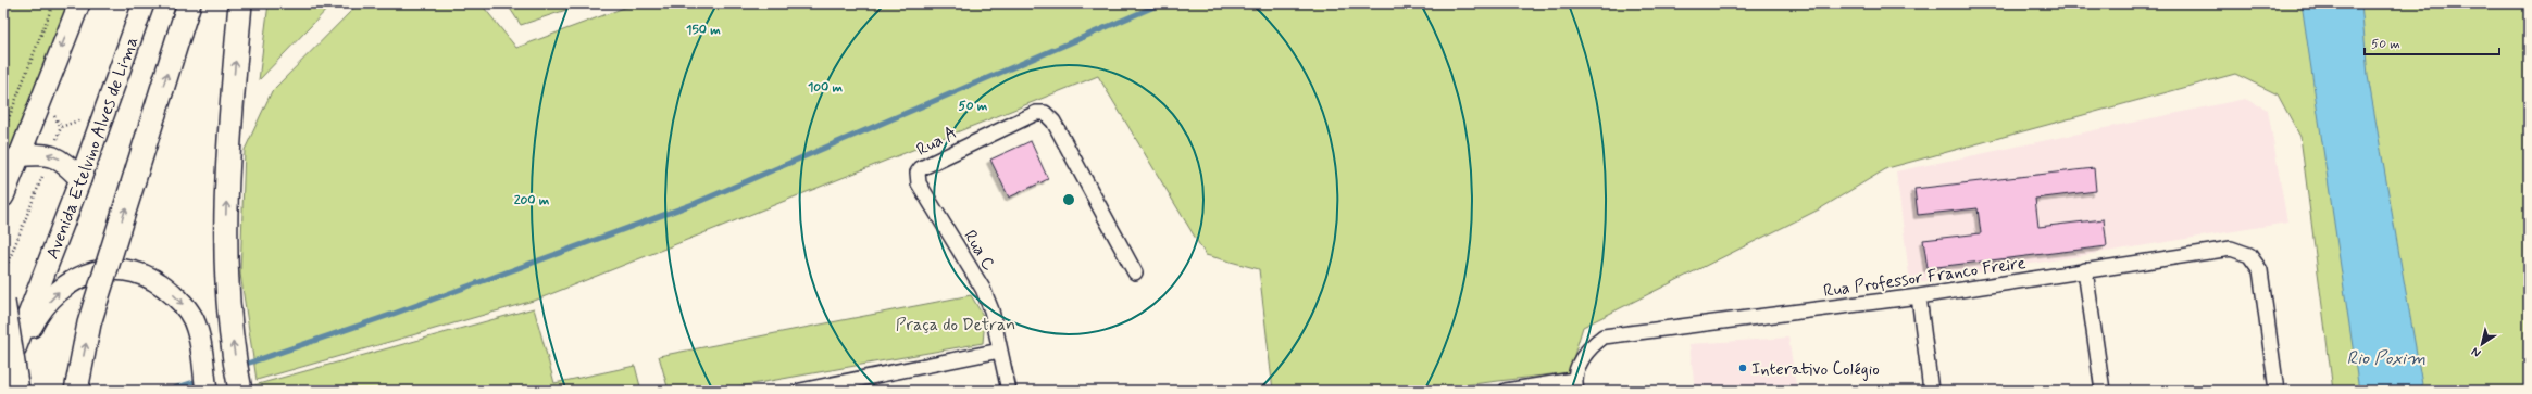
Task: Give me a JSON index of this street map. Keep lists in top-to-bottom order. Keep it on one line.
{"streets":{"main road":["Avenida Etelvino Alves de Lima"],"street":["Rua A","Rua C","Rua Professor Franco Freire"]},"crossings":[["Rua A","Rua C"]],"water":["Rio Poxim"],"parks":["Praça do Detran"],"places":["Interativo Colégio"],"scale_bar":"50 m","north":"bottom left","rings":["150 m","100 m","50 m","200 m"]}
